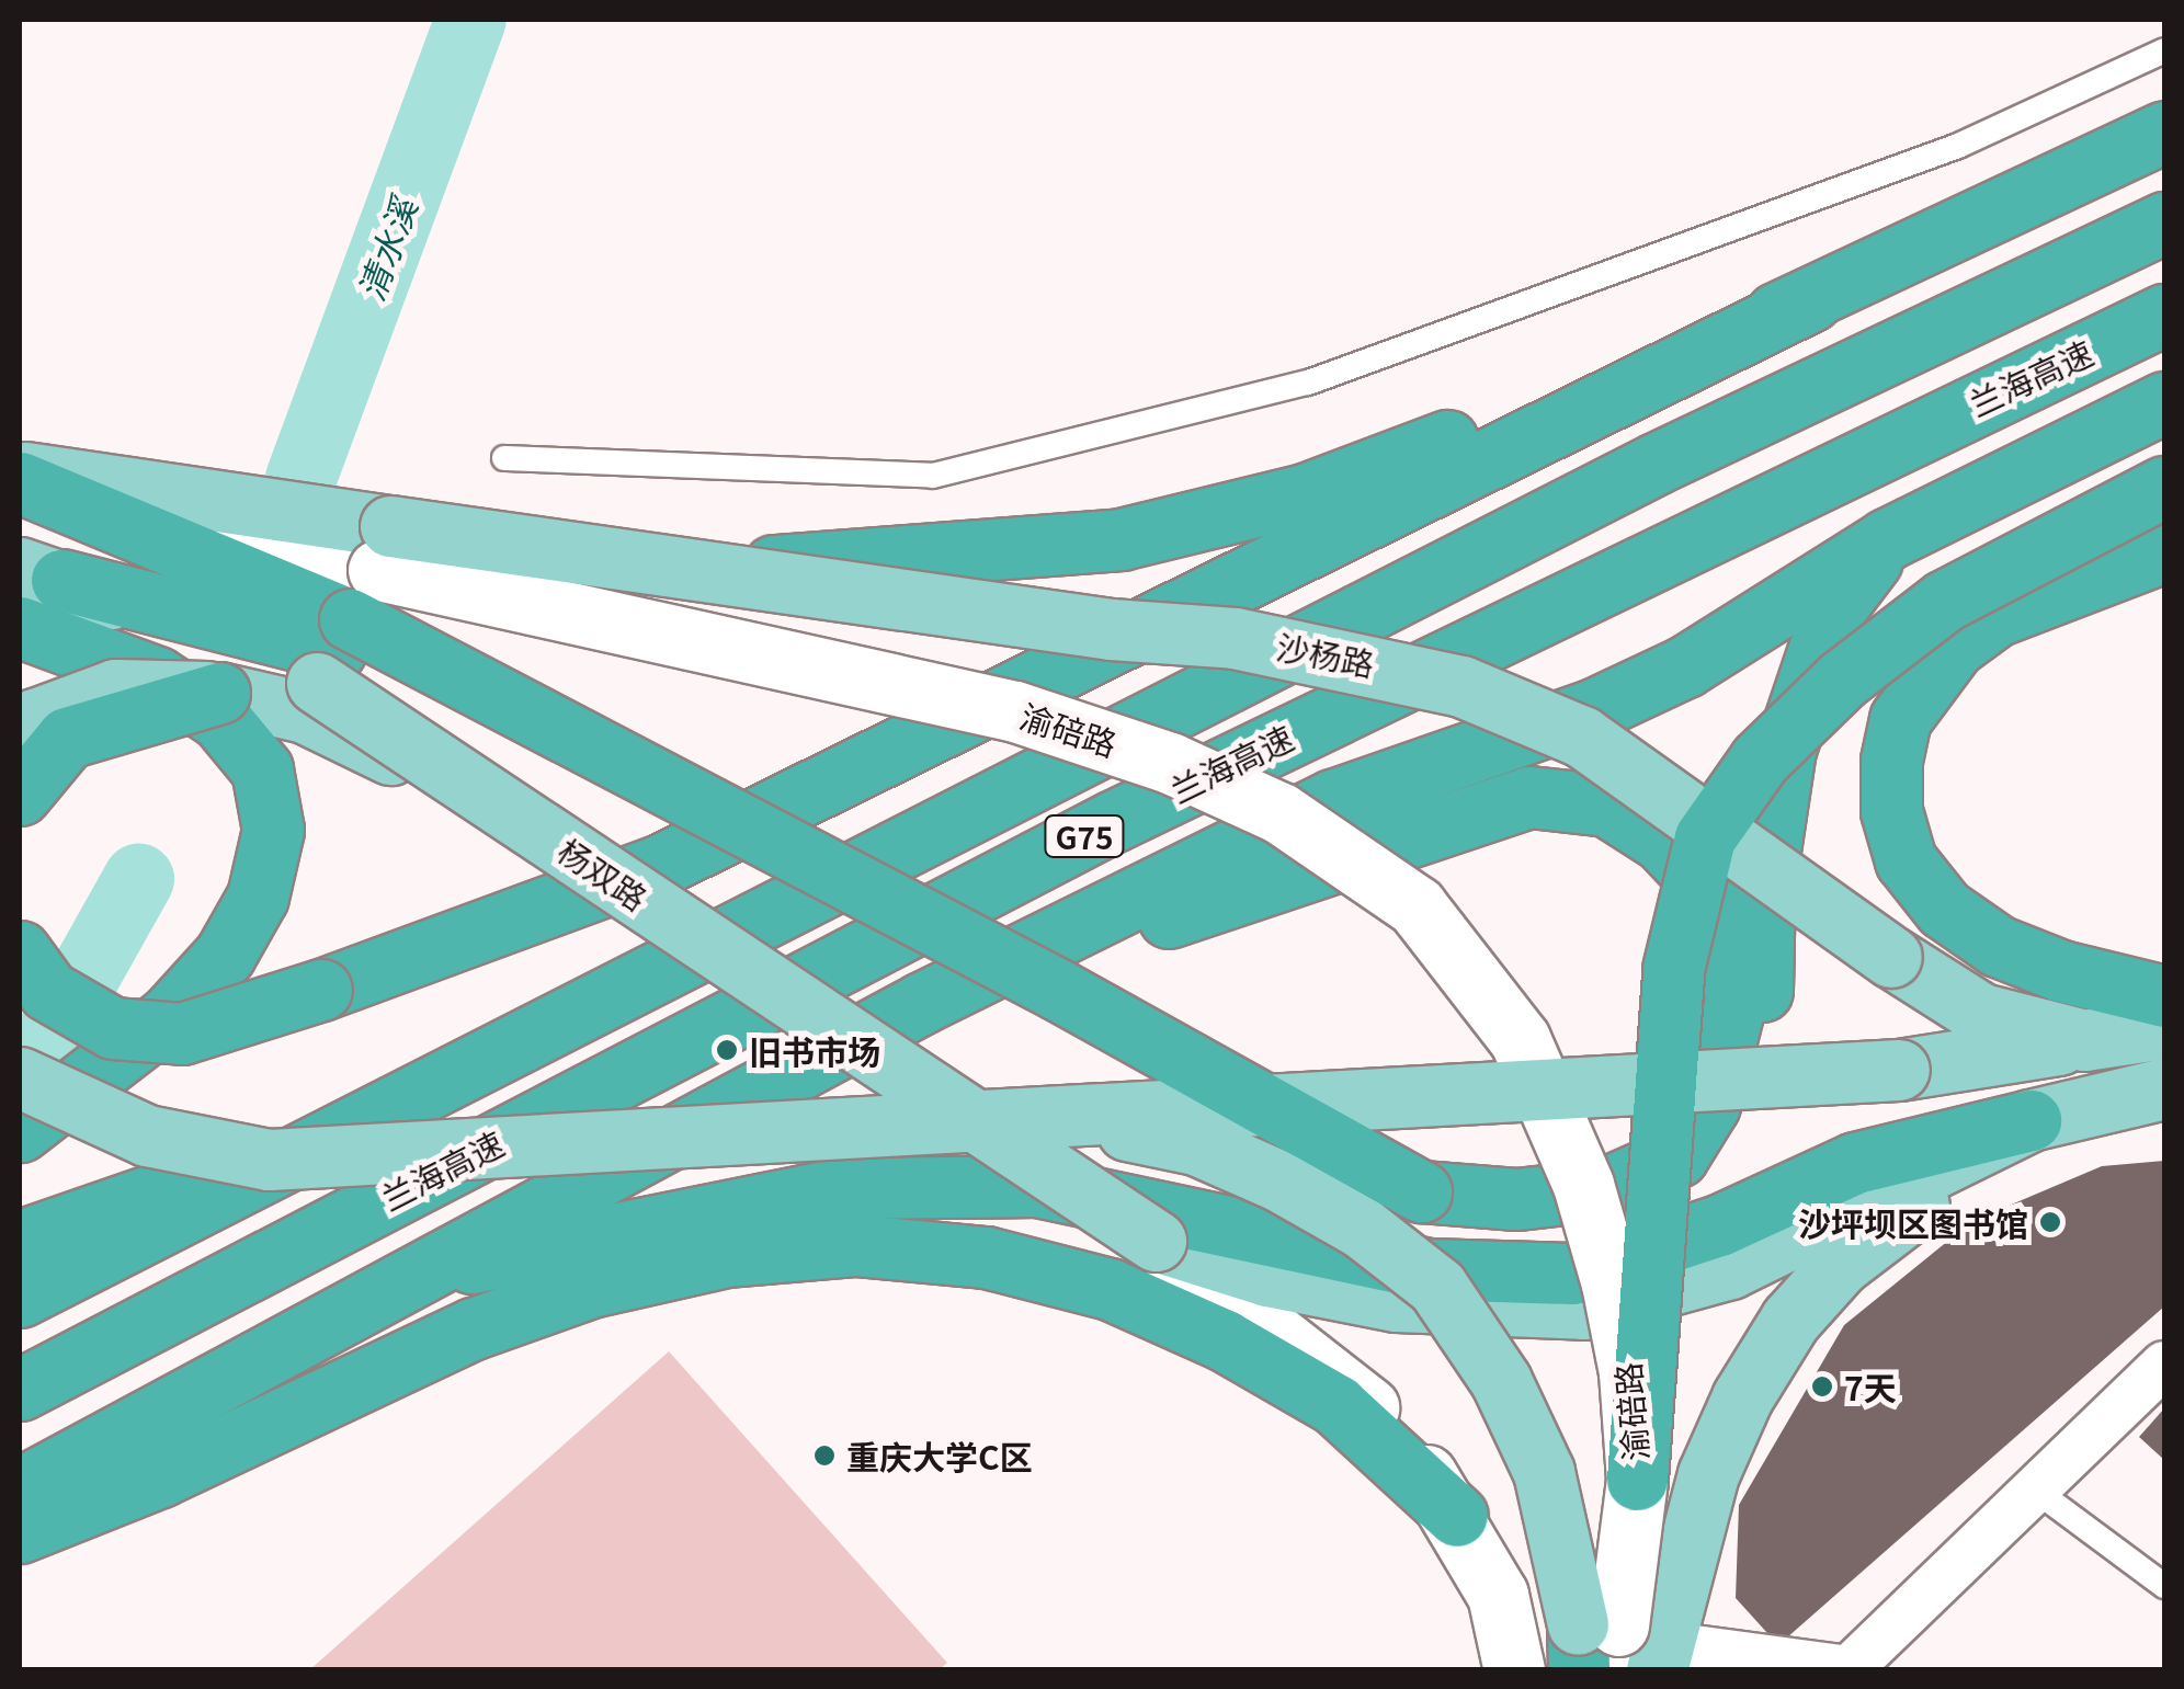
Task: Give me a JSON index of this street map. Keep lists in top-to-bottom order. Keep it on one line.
{"streets":{"highway":["兰海高速","G75"],"main road":["沙杨路","渝碚路","杨双路"]},"crossings":[["沙杨路","渝碚路"],["沙杨路","杨双路"],["渝碚路","杨双路"]],"water":["清水溪"],"places":["旧书市场","沙坪坝区图书馆","7天","重庆大学C区"]}
